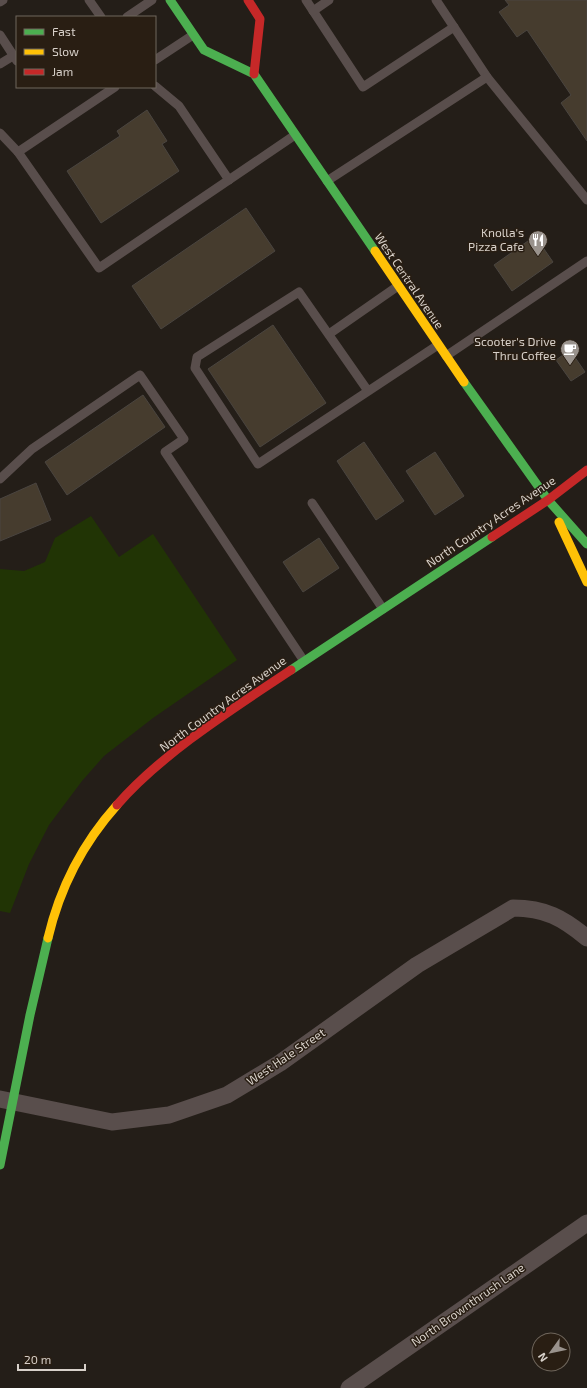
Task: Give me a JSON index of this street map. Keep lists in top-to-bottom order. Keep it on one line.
{"streets":{"street":["West Central Avenue","North Country Acres Avenue","West Hale Street","North Brownthrush Lane"]},"crossings":[["West Central Avenue","North Country Acres Avenue"],["North Country Acres Avenue","West Hale Street"]],"places":{"restaurant":["Knolla's Pizza Cafe"],"cafe":["Scooter's Drive Thru Coffee"]},"legend":["Fast","Slow","Jam"],"scale_bar":"20 m","north":"bottom left"}
